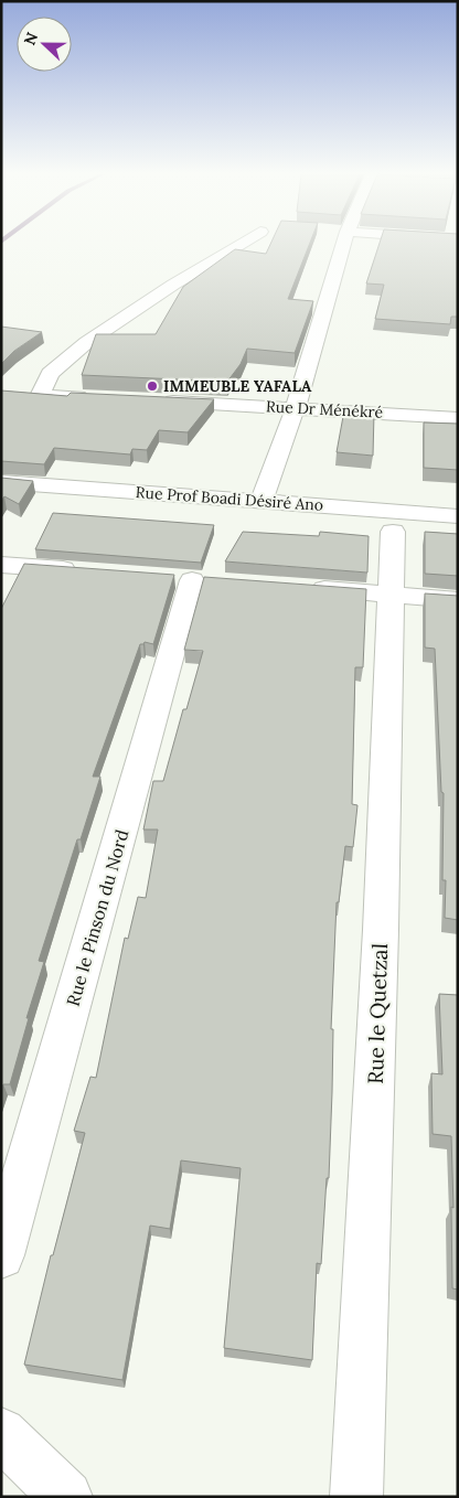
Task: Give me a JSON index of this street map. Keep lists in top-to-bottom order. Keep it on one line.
{"streets":{"street":["Rue Dr Ménékré","Rue Prof Boadi Désiré Ano","Rue le Pinson du Nord","Rue le Quetzal"]},"places":["IMMEUBLE YAFALA"],"north":"left"}
